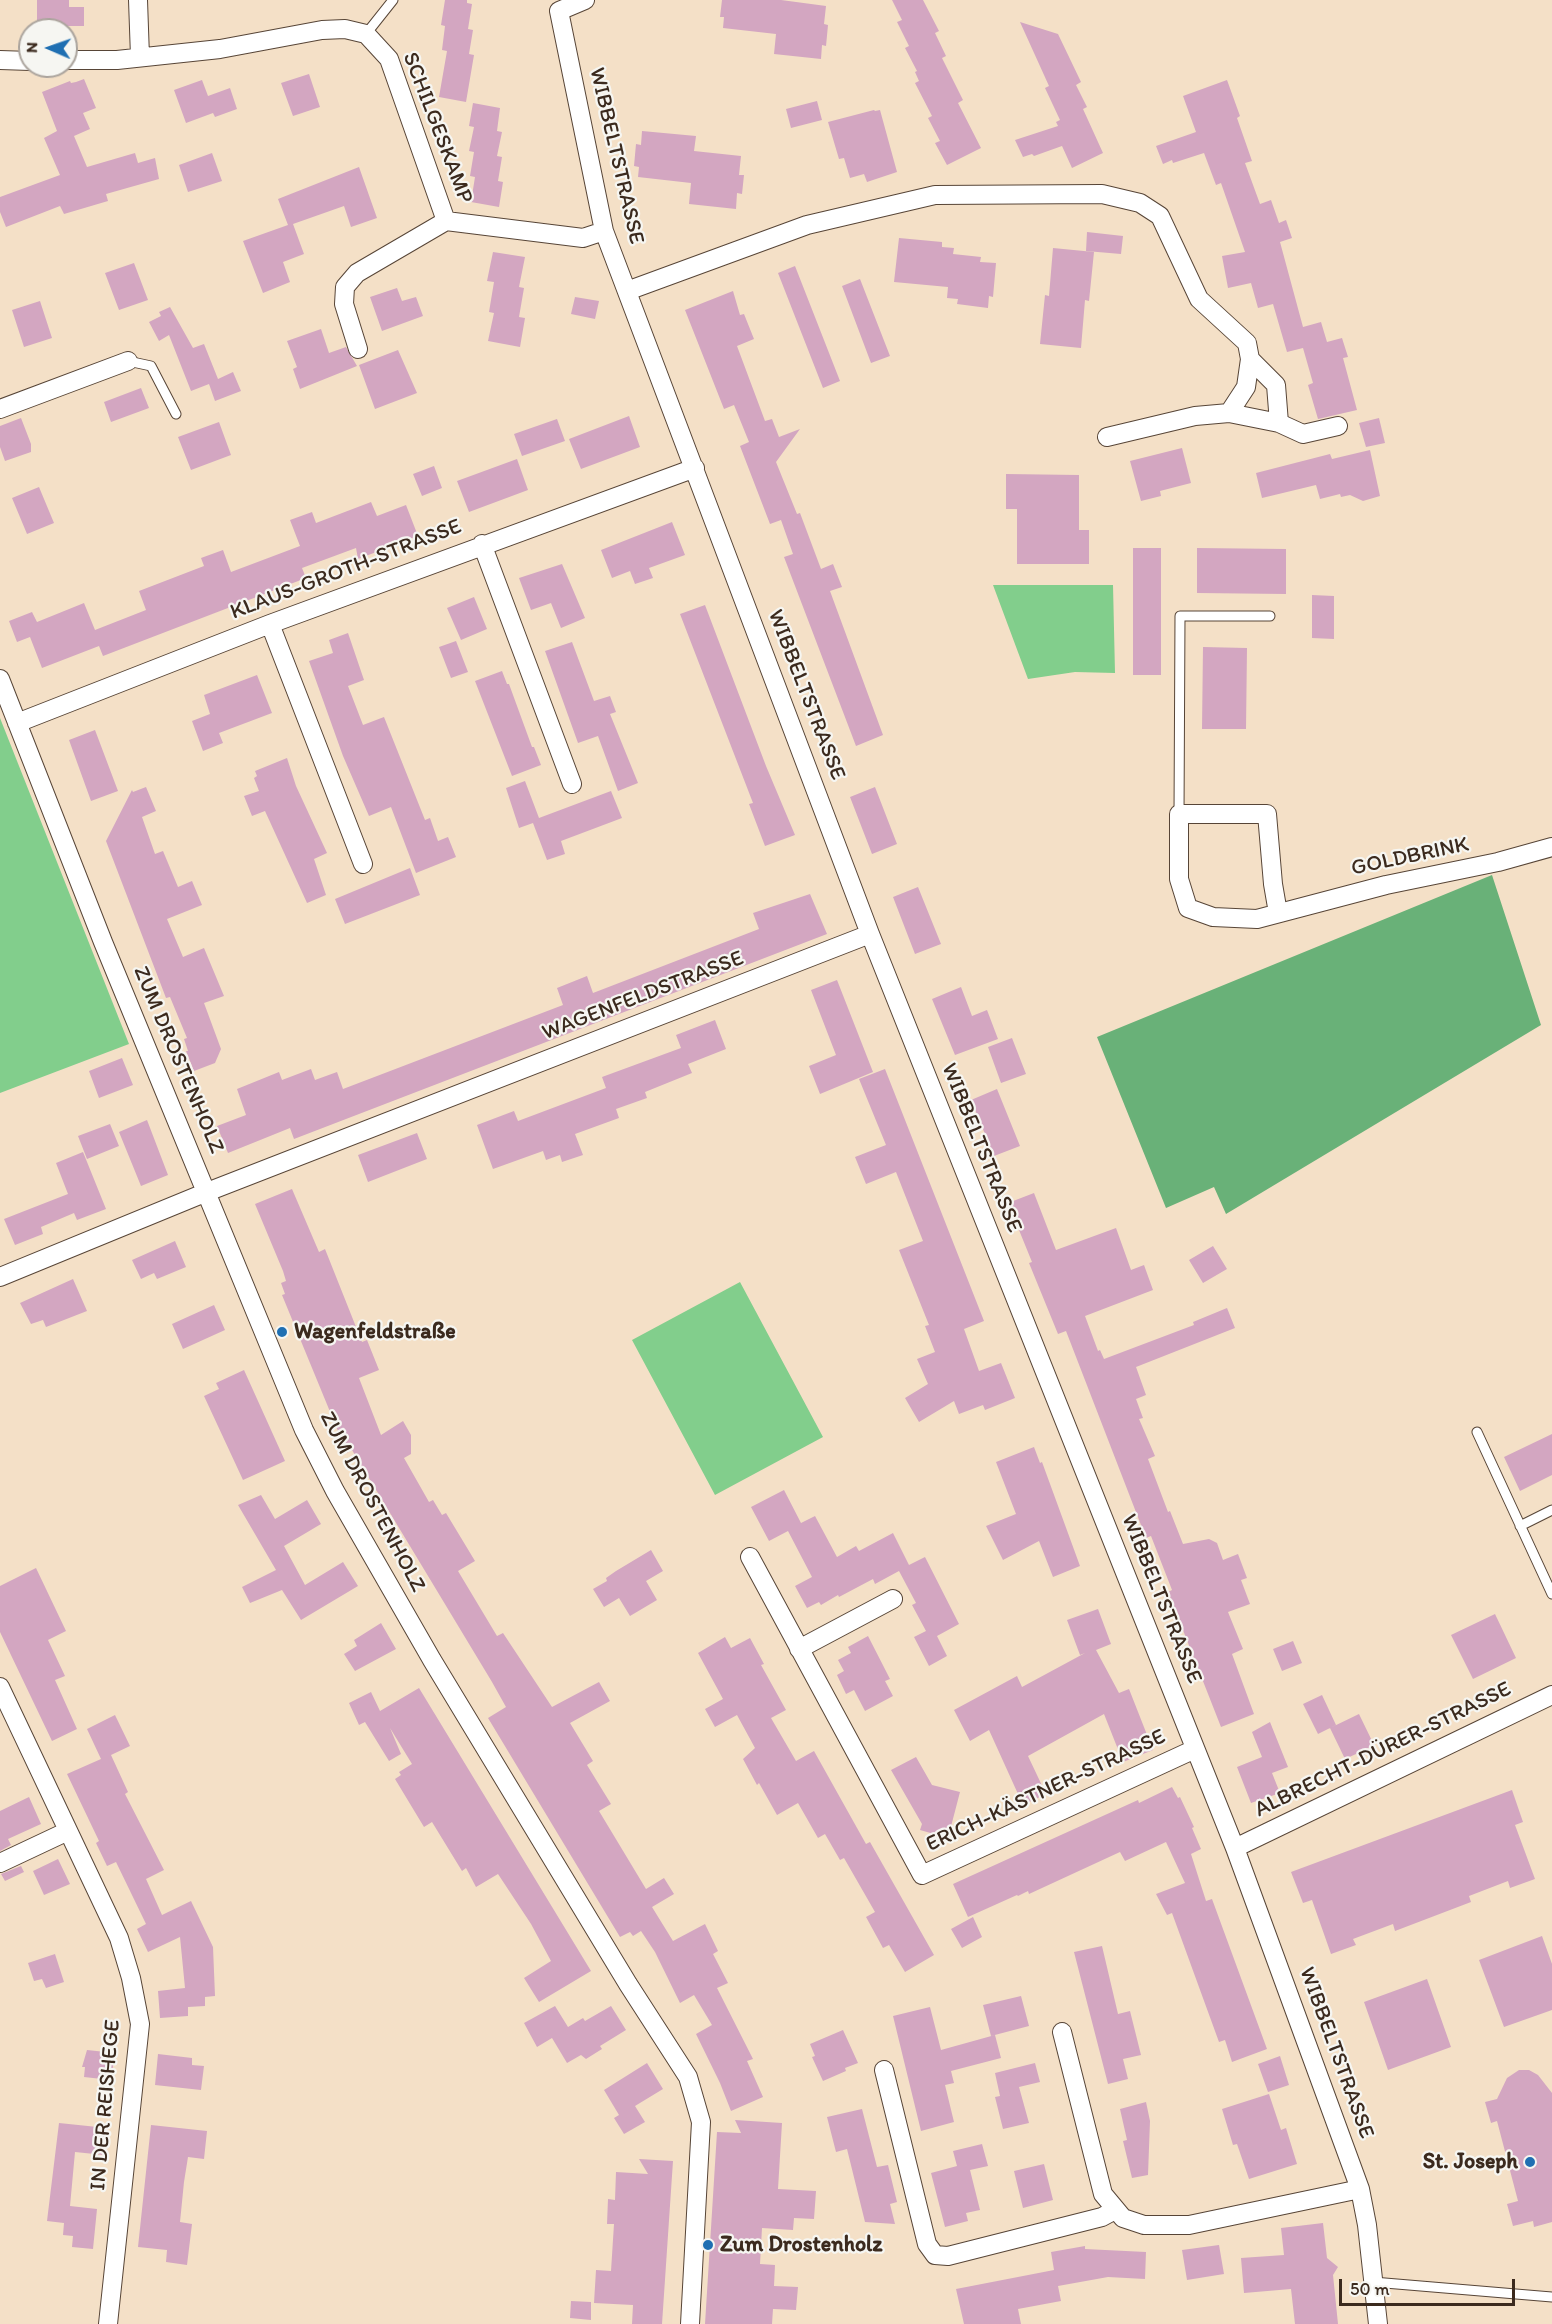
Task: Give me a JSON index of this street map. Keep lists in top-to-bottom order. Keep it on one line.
{"streets":{"street":["SCHILGESKAMP","WIBBELTSTRASSE","KLAUS-GROTH-STRASSE","GOLDBRINK","WAGENFELDSTRASSE","ZUM DROSTENHOLZ","ALBRECHT-DÜRER-STRASSE","ERICH-KÄSTNER-STRASSE","IN DER REISHEGE"]},"crossings":[["SCHILGESKAMP","WIBBELTSTRASSE"],["WIBBELTSTRASSE","KLAUS-GROTH-STRASSE"],["WIBBELTSTRASSE","WAGENFELDSTRASSE"],["WIBBELTSTRASSE","ALBRECHT-DÜRER-STRASSE"],["WIBBELTSTRASSE","ERICH-KÄSTNER-STRASSE"],["KLAUS-GROTH-STRASSE","ZUM DROSTENHOLZ"],["WAGENFELDSTRASSE","ZUM DROSTENHOLZ"]],"places":["Wagenfeldstraße","St. Joseph","Zum Drostenholz"],"scale_bar":"50 m","north":"left"}
